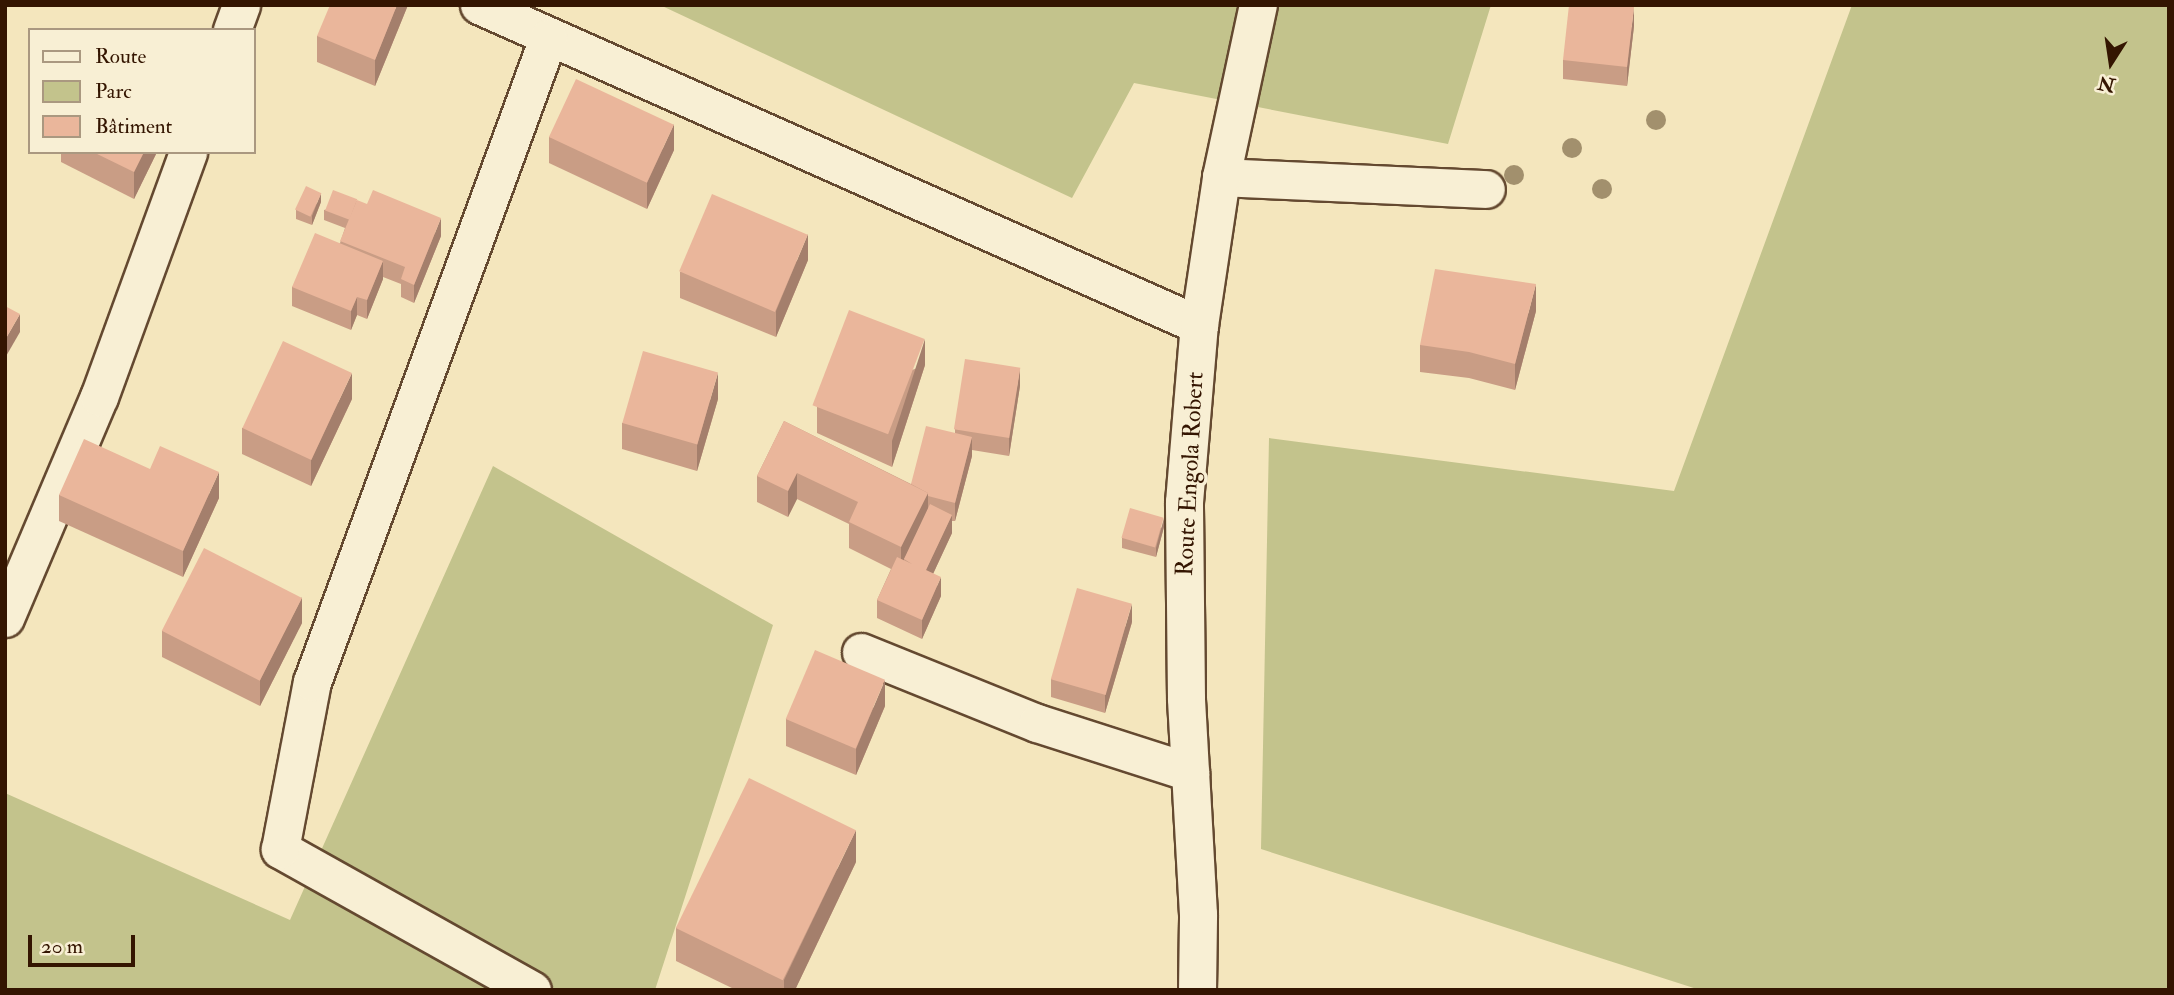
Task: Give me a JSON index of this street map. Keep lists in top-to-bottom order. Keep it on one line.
{"streets":{"street":["Route Engola Robert"]},"legend":["Route","Parc","Bâtiment"],"scale_bar":"20 m","north":"bottom"}
